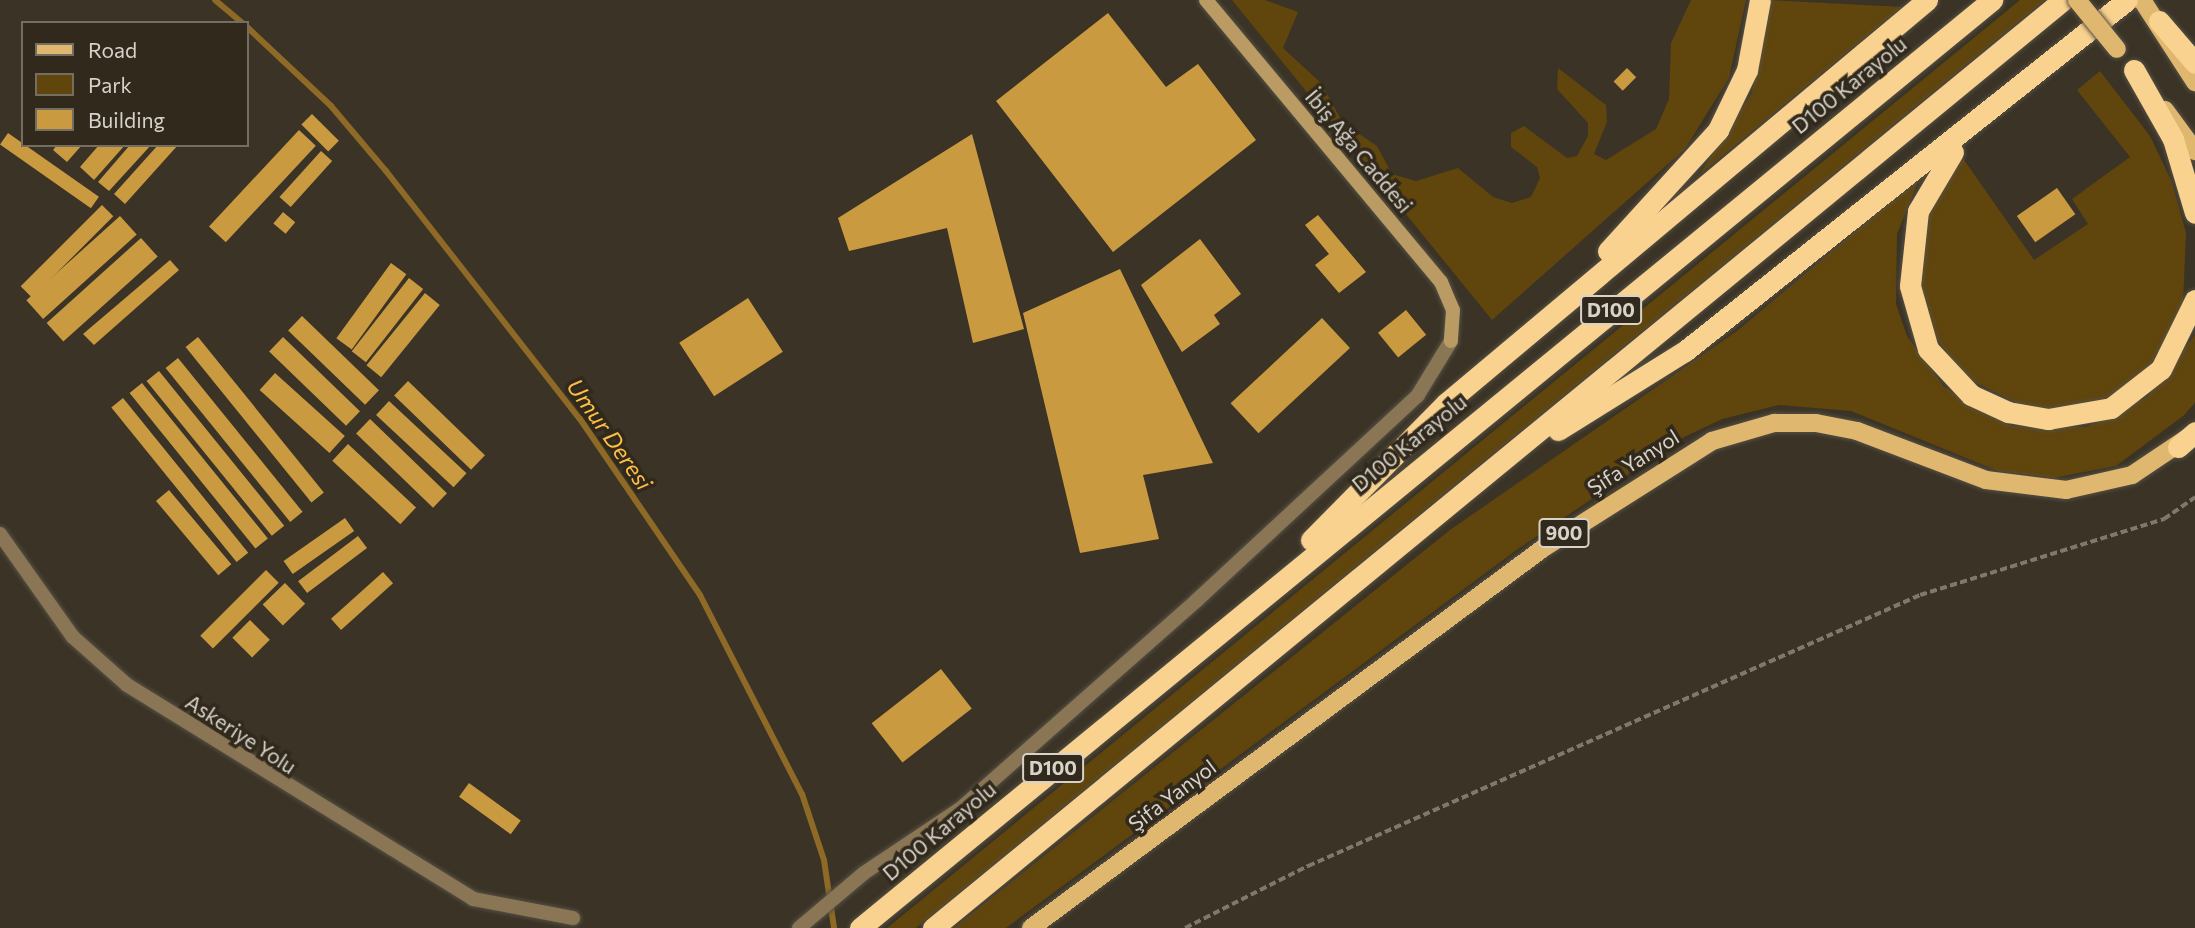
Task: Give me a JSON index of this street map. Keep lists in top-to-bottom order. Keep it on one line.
{"streets":{"highway":["D100 Karayolu","D100"],"main road":["Şifa Yanyol","900"],"street":["İbiş Ağa Caddesi","Askeriye Yolu"]},"water":["Umur Deresi"],"legend":["Road","Park","Building"]}
